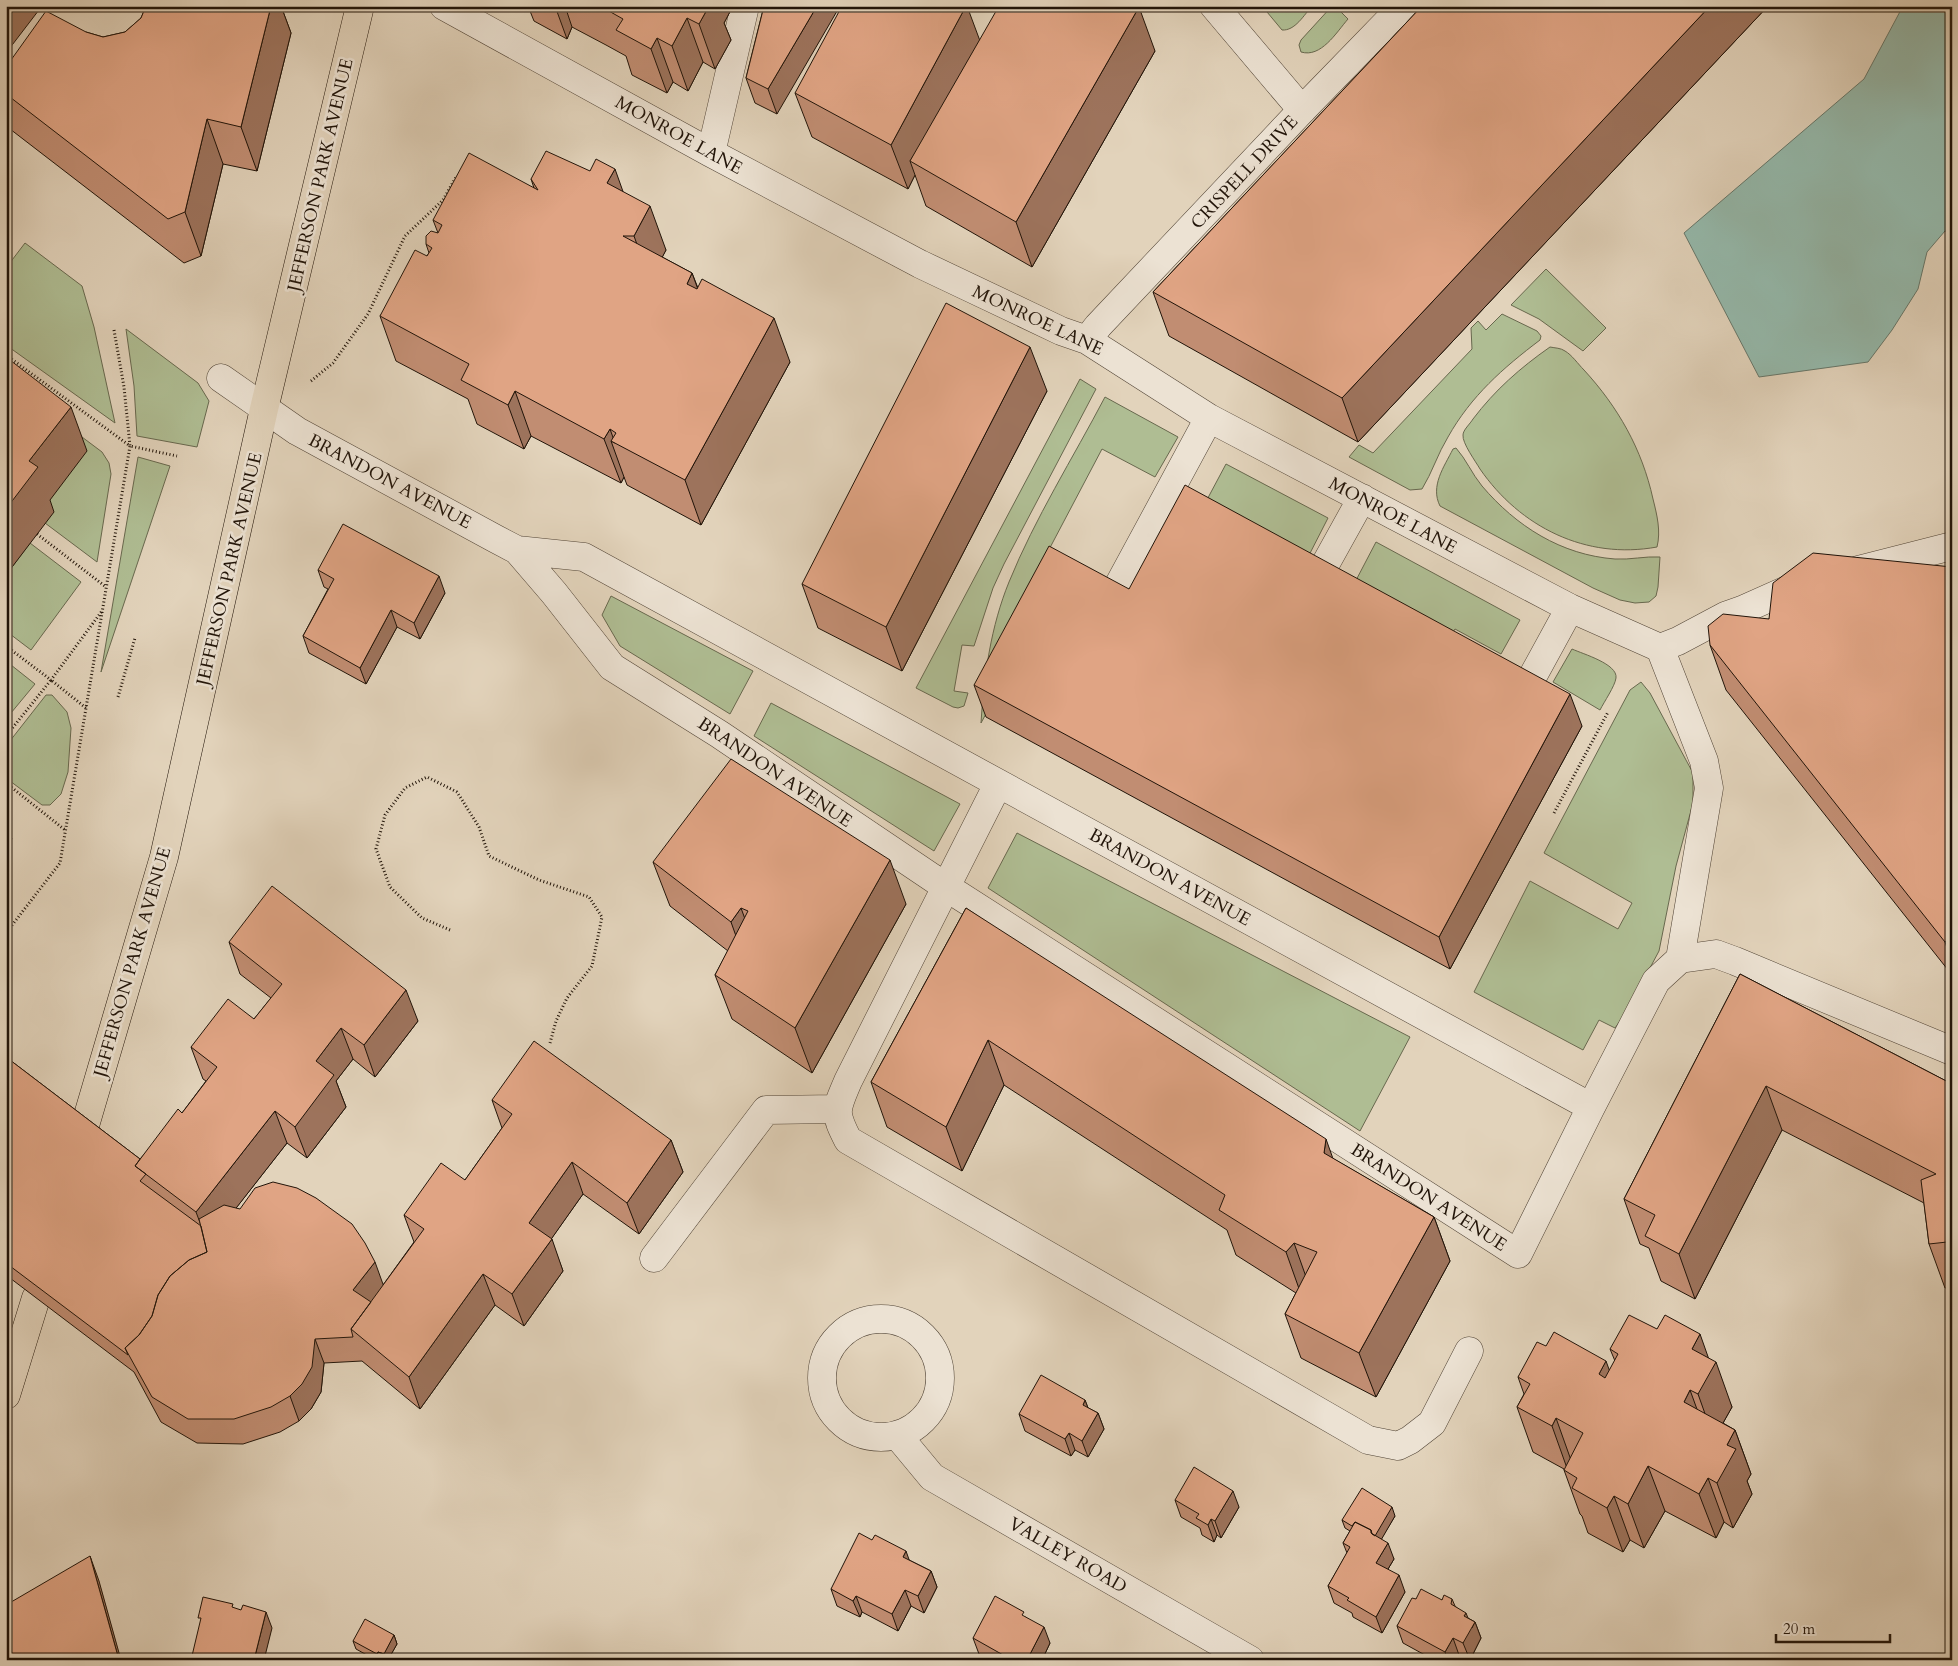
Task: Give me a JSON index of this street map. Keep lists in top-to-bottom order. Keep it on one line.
{"streets":{"main road":["JEFFERSON PARK AVENUE"],"street":["MONROE LANE","CRISPELL DRIVE","BRANDON AVENUE","VALLEY ROAD"]},"crossings":[["MONROE LANE","CRISPELL DRIVE"],["JEFFERSON PARK AVENUE","BRANDON AVENUE"]],"scale_bar":"20 m"}
